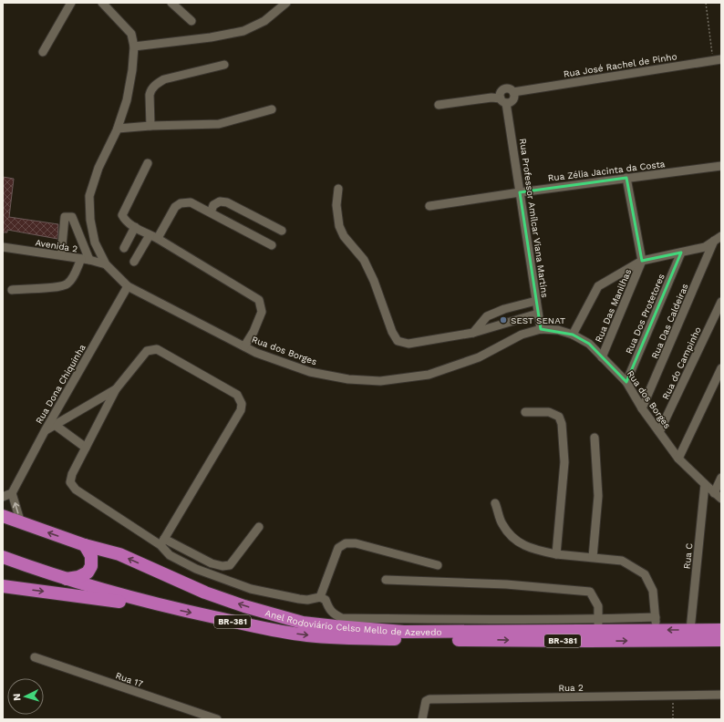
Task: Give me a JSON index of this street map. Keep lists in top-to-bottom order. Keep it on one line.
{"streets":{"highway":["Anel Rodoviário Celso Mello de Azevedo","BR-381"],"street":["Rua José Rachel de Pinho","Rua Zélia Jacinta da Costa","Rua Professor Amílcar Viana Martins","Avenida 2","Rua Das Manilhas","Rua Dos Protetores","Rua Das Caldeiras","Rua dos Borges","Rua do Campinho","Rua Dona Chiquinha","Rua C","Rua 17","Rua 2"]},"crossings":[["Rua José Rachel de Pinho","Rua Professor Amílcar Viana Martins"],["Rua Zélia Jacinta da Costa","Rua Professor Amílcar Viana Martins"],["Rua Professor Amílcar Viana Martins","Rua dos Borges"],["Avenida 2","Rua dos Borges"],["Rua Das Manilhas","Rua dos Borges"],["Rua Dos Protetores","Rua dos Borges"],["Rua Das Caldeiras","Rua dos Borges"],["Rua dos Borges","Rua do Campinho"],["Rua dos Borges","Rua Dona Chiquinha"],["Rua dos Borges","Rua C"],["Rua C","Anel Rodoviário Celso Mello de Azevedo"]],"places":["SEST SENAT"],"north":"left"}
